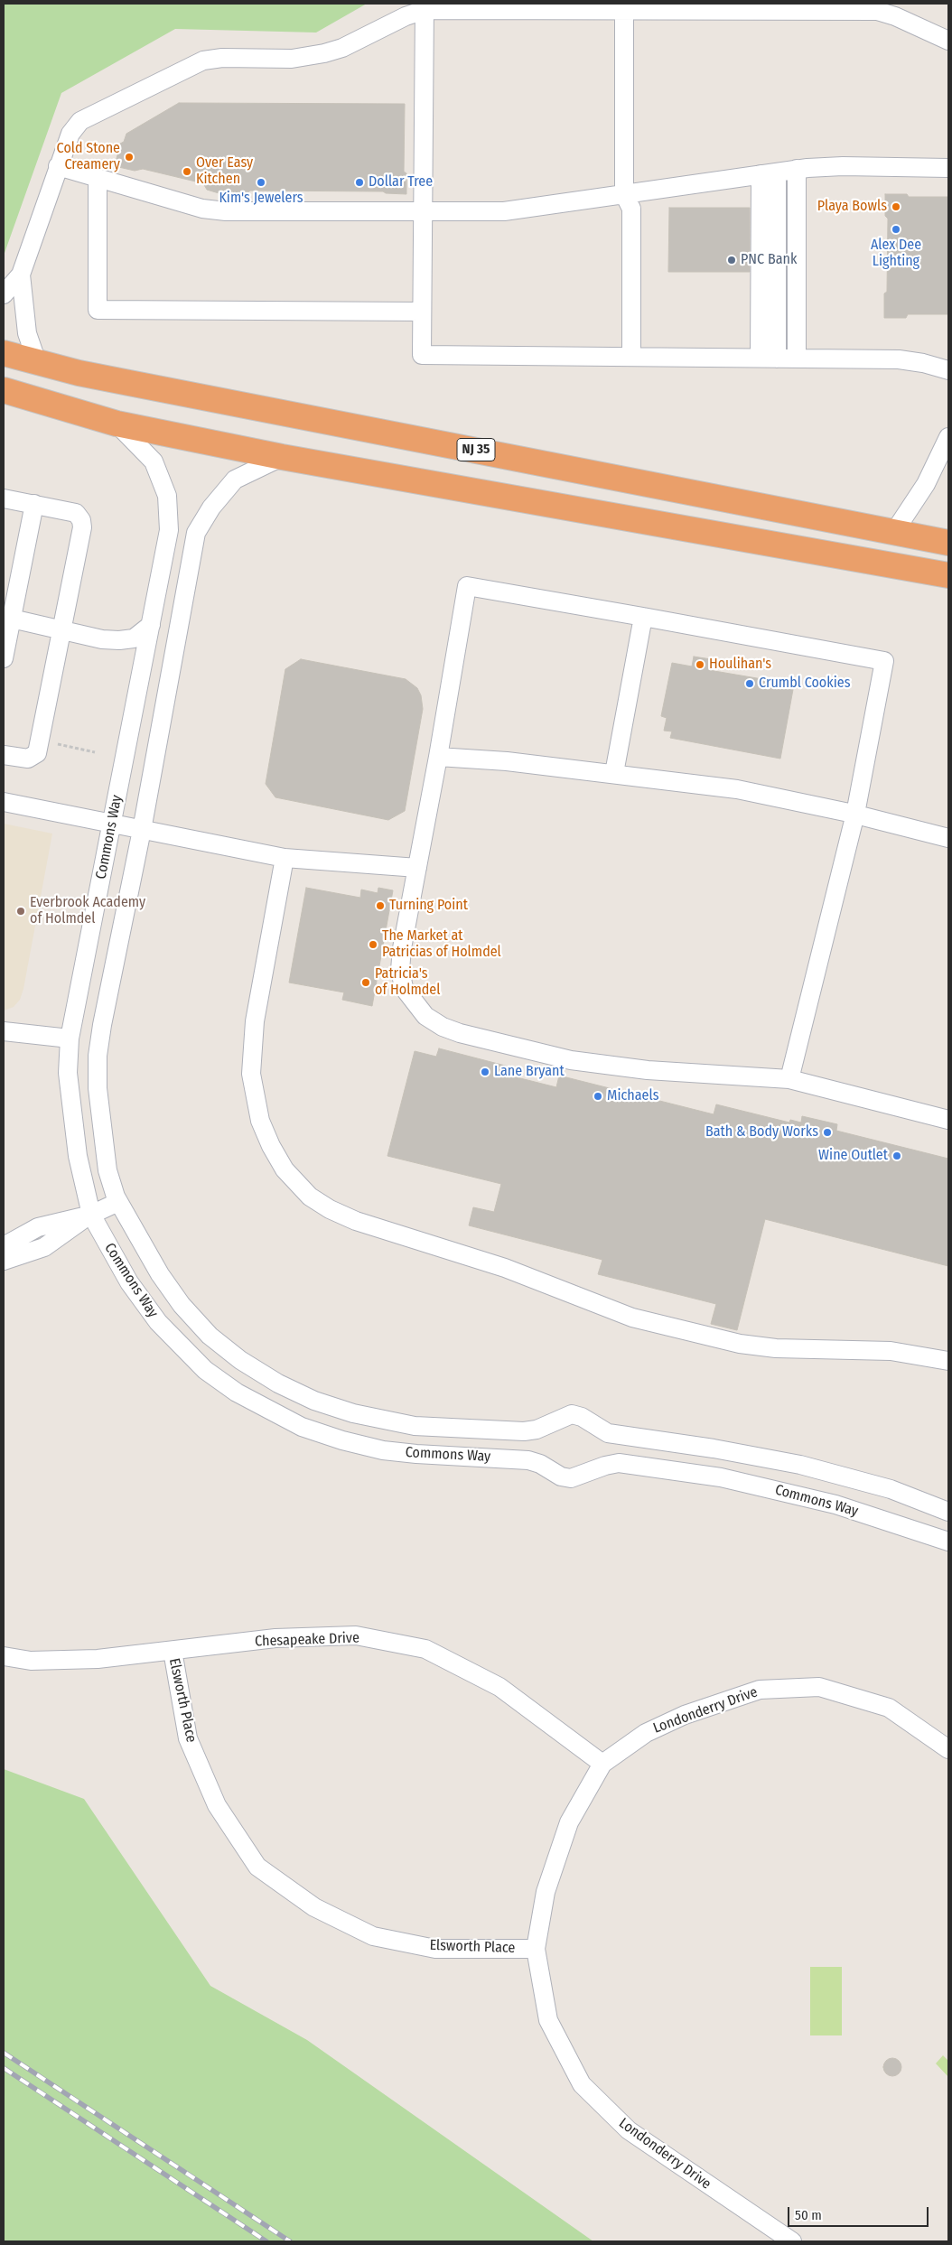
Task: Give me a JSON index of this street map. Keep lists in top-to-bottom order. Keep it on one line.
{"streets":{"highway":["NJ 35"],"street":["Commons Way","Chesapeake Drive","Elsworth Place","Londonderry Drive"]},"crossings":[["Chesapeake Drive","Elsworth Place"],["Chesapeake Drive","Londonderry Drive"],["Elsworth Place","Londonderry Drive"]],"places":["Cold Stone Creamery","Over Easy Kitchen","Kim's Jewelers","Dollar Tree","Playa Bowls","Alex Dee Lighting","PNC Bank","Houlihan's","Crumbl Cookies","Turning Point","Everbrook Academy of Holmdel","The Market at Patricias of Holmdel","Patricia's of Holmdel","Lane Bryant","Michaels","Bath & Body Works","Wine Outlet"],"scale_bar":"50 m"}
